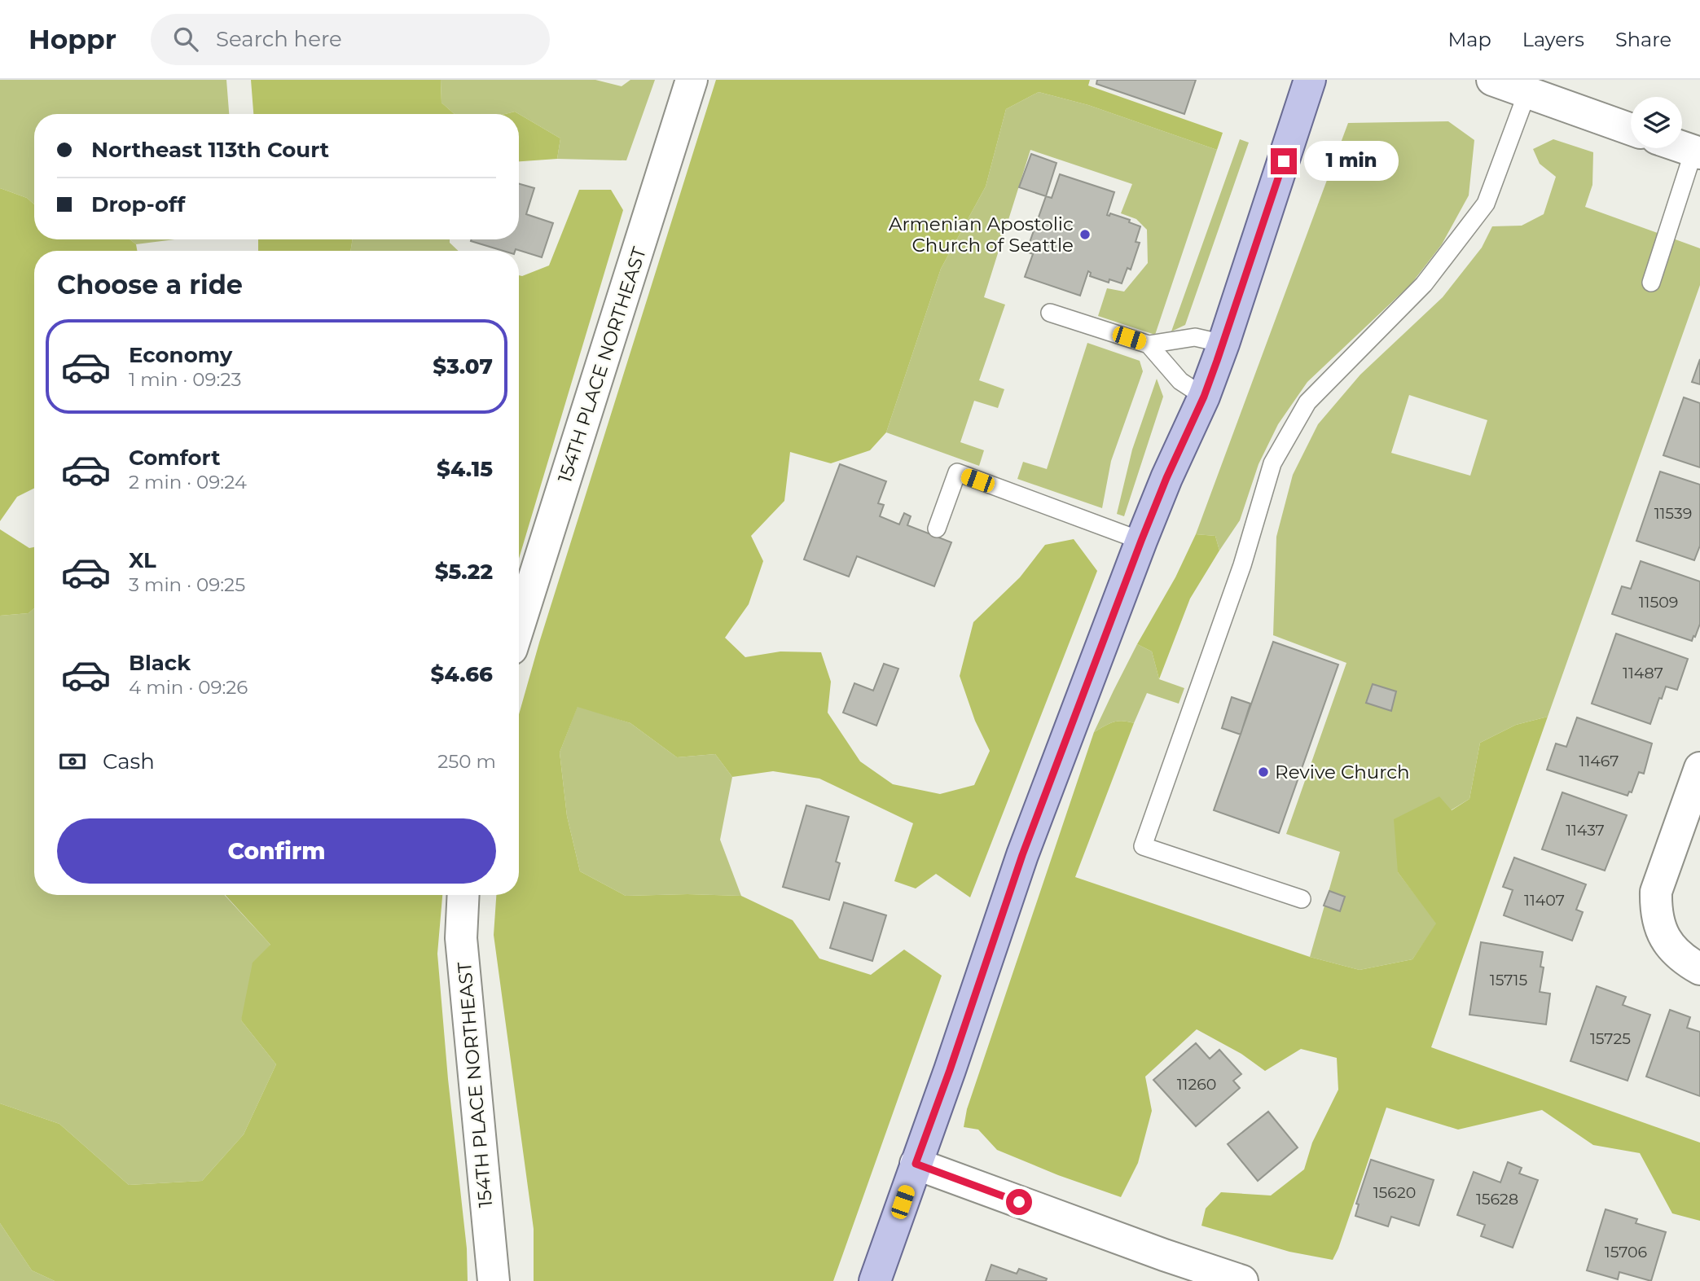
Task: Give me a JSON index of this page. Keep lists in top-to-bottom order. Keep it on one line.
{"streets":{"street":["154TH PLACE NORTHEAST"]},"places":["Armenian Apostolic Church of Seattle","Revive Church"],"house_numbers":["11539","11509","11487","11467","11437","11407","15715","15725","11260","15620","15628","15706"],"page":{"header":"Hoppr","search":"Search here","nav":["Map","Layers","Share"],"banner":["Northeast 113th Court","Drop-off"],"bubble":"1 min","heading":"Choose a ride","list":[{"name":"Economy","note":"1 min · 09:23","value":"$3.07"},{"name":"Comfort","note":"2 min · 09:24","value":"$4.15"},{"name":"XL","note":"3 min · 09:25","value":"$5.22"},{"name":"Black","note":"4 min · 09:26","value":"$4.66"}],"pay":["Cash","250 m"],"buttons":"Confirm"}}
